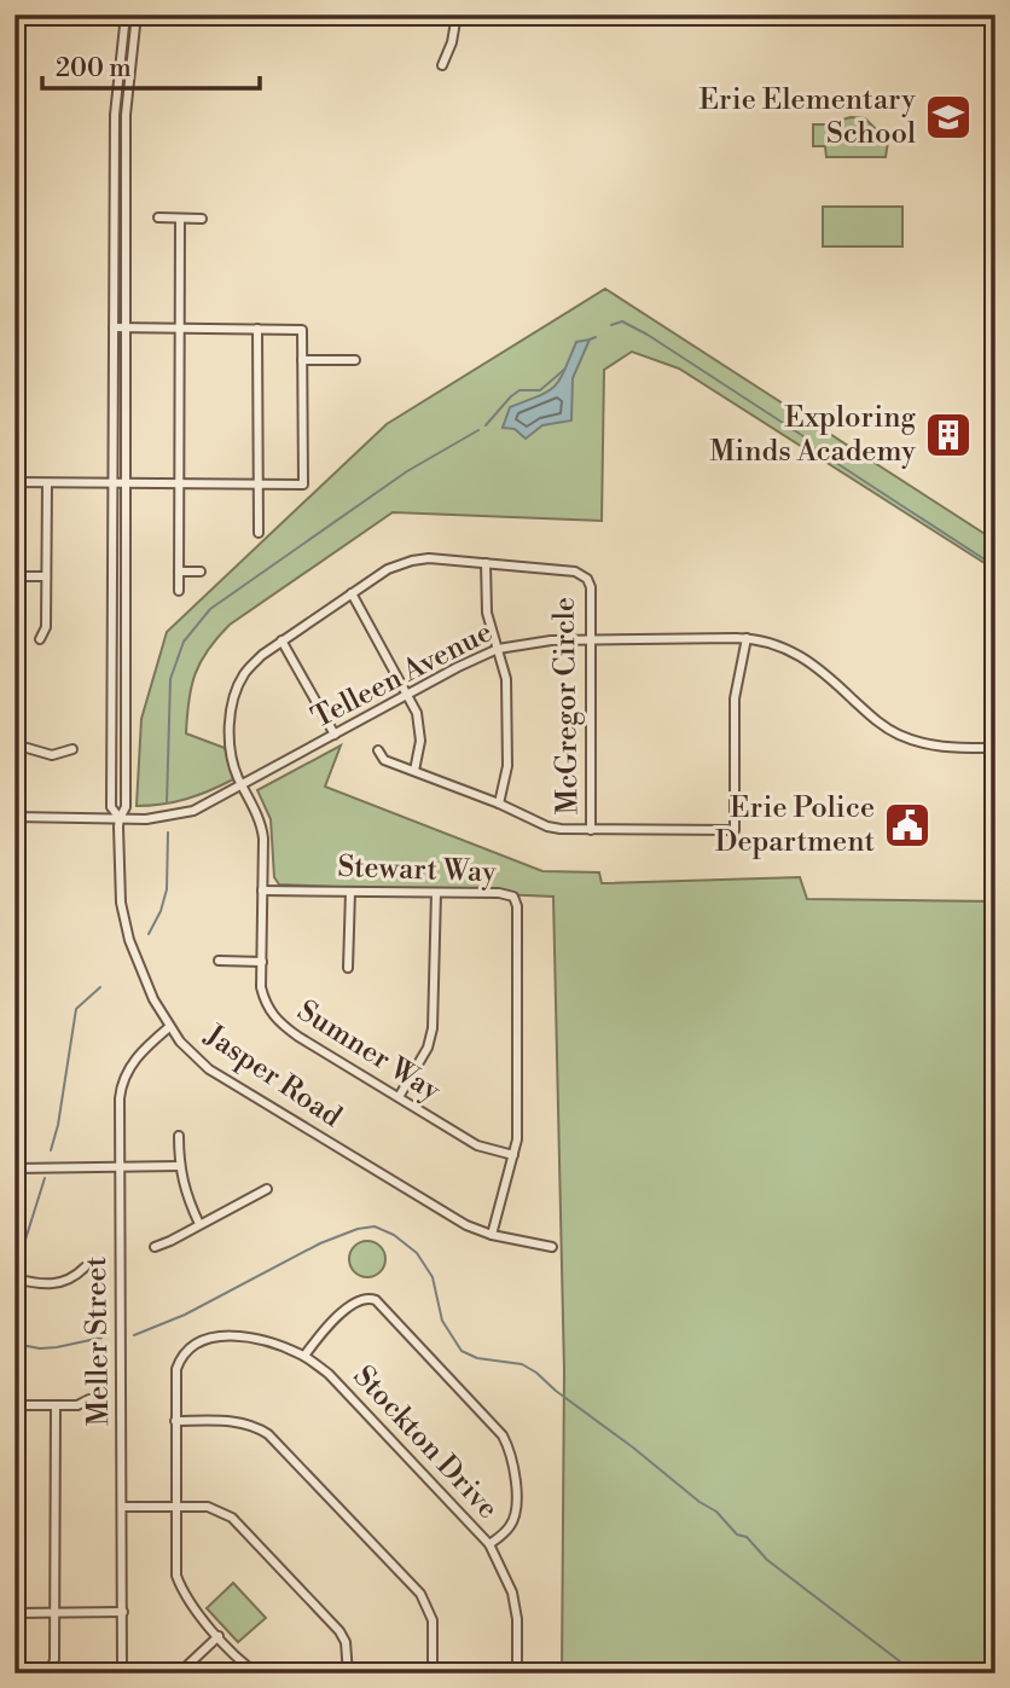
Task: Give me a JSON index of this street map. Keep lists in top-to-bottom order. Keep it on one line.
{"streets":{"street":["Telleen Avenue","McGregor Circle","Stewart Way","Sumner Way","Jasper Road","Meller Street","Stockton Drive"]},"crossings":[["Telleen Avenue","McGregor Circle"],["Telleen Avenue","Jasper Road"],["McGregor Circle","Stewart Way"],["McGregor Circle","Sumner Way"],["Stewart Way","Sumner Way"],["Jasper Road","Meller Street"]],"places":{"school or university":["Erie Elementary School"],"building":["Exploring Minds Academy"],"public building":["Erie Police Department"]},"scale_bar":"200 m"}
